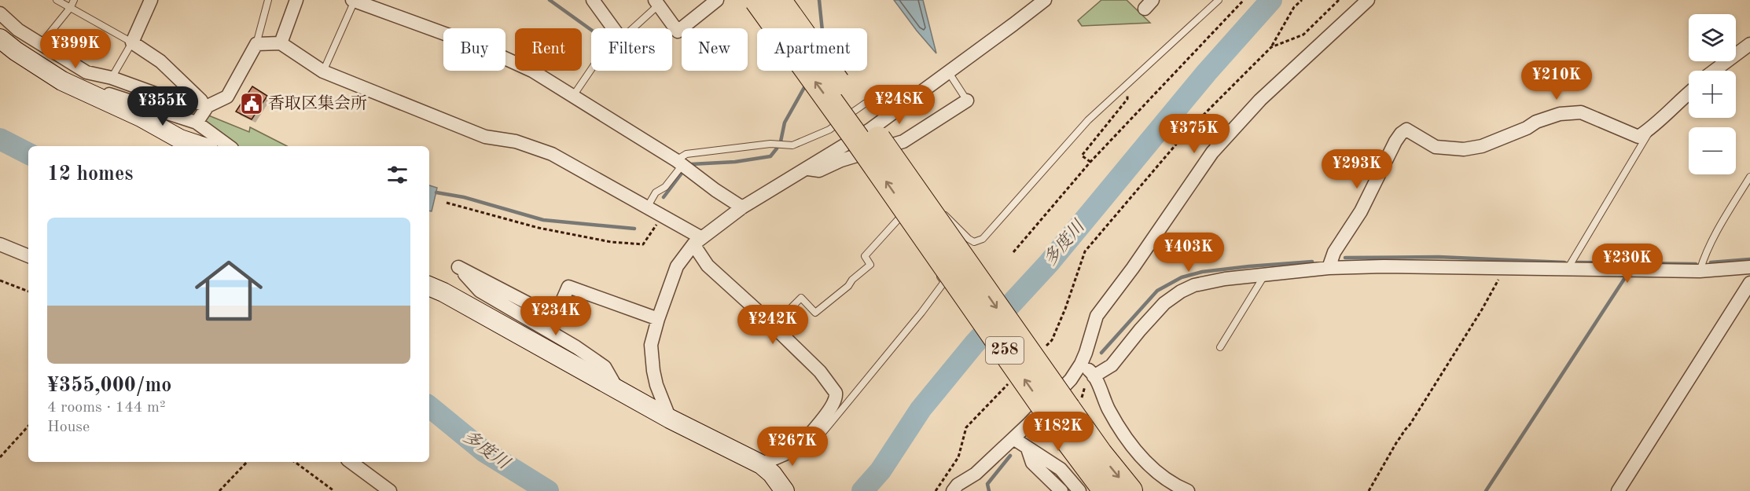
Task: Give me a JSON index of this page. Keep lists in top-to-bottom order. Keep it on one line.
{"streets":{"highway":["258"]},"water":["多度川"],"places":{"public building":["香取区集会所"]},"page":{"map_buttons":["+","−"],"chip":["Buy","Rent","Filters","New","Apartment"],"price":["¥399K","¥210K","¥248K","¥355K","¥375K","¥293K","¥403K","¥230K","¥234K","¥242K","¥182K","¥267K"],"heading":"12 homes","list":[{"name":"¥355,000/mo","note":"4 rooms · 144 m² · House"}]}}
